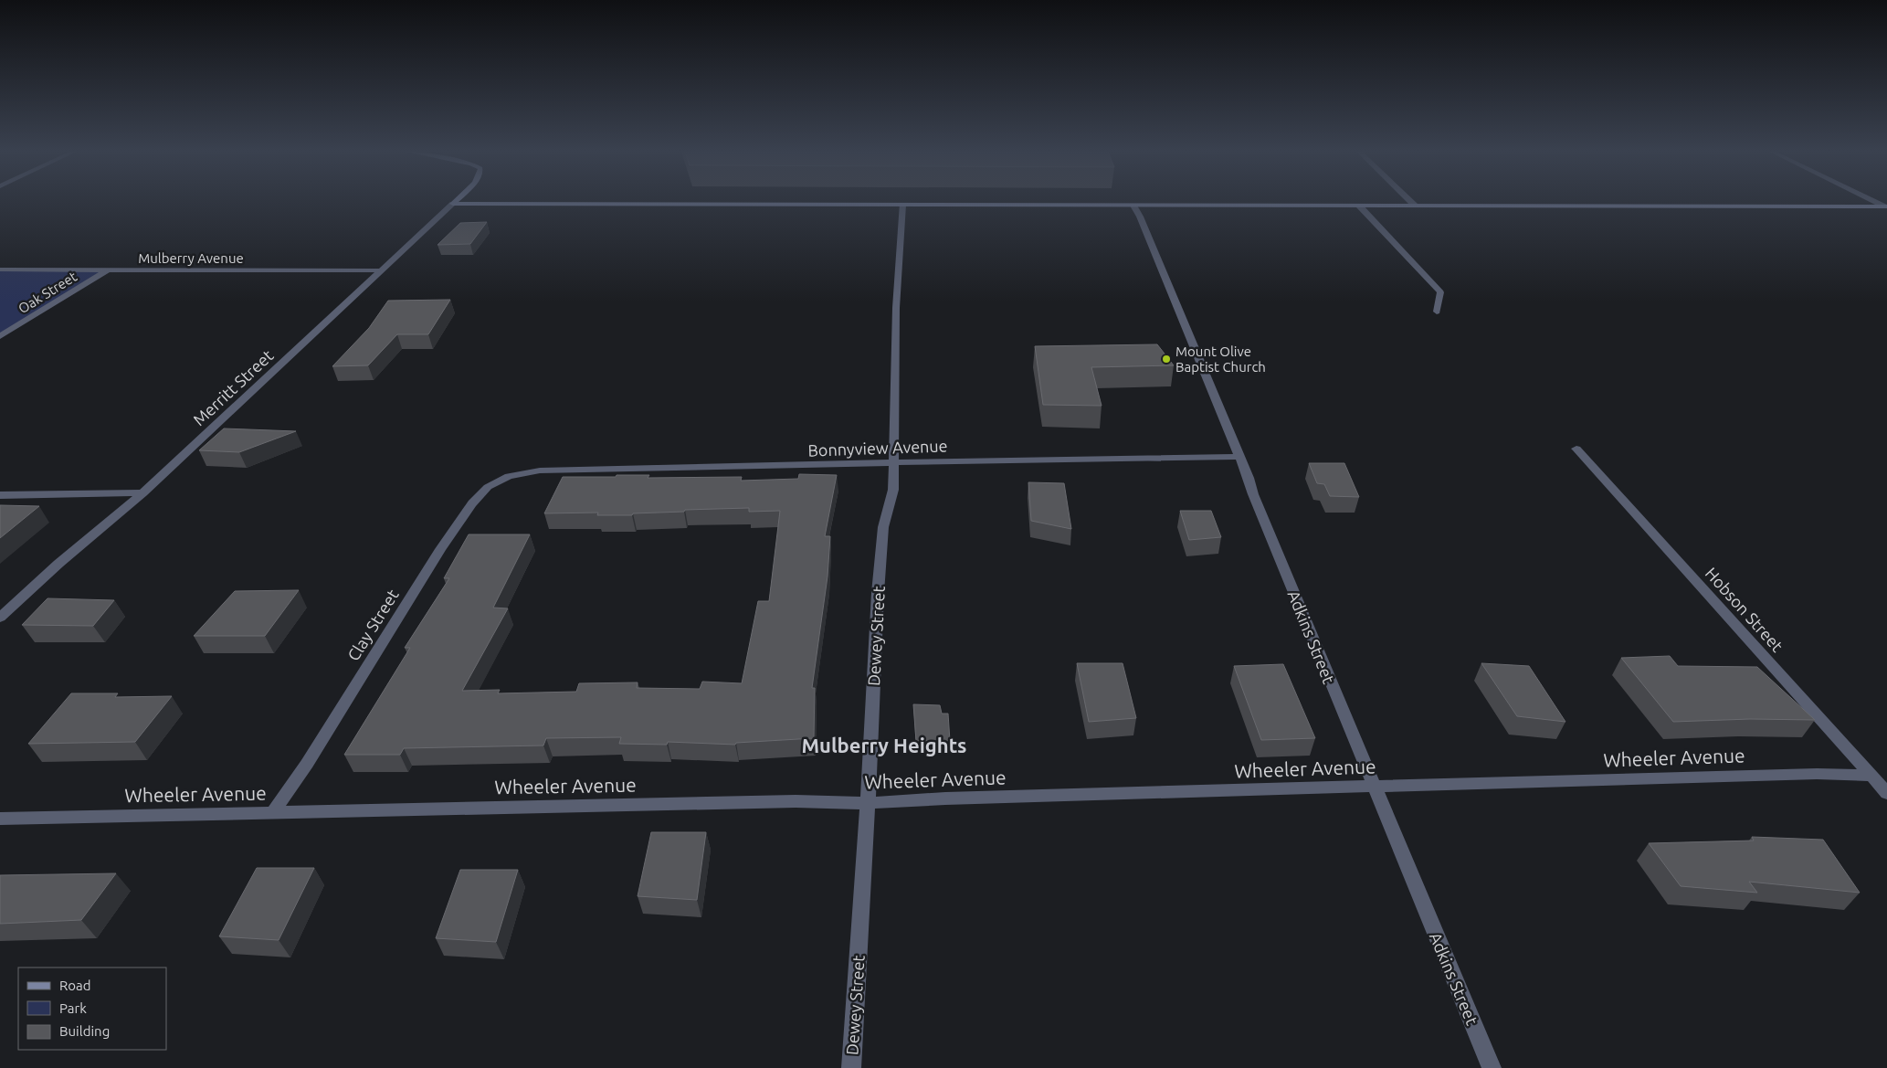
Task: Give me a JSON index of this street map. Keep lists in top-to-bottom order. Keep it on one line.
{"streets":{"street":["Mulberry Avenue","Oak Street","Merritt Street","Bonnyview Avenue","Hobson Street","Clay Street","Dewey Street","Adkins Street","Wheeler Avenue"]},"crossings":[["Mulberry Avenue","Oak Street"],["Mulberry Avenue","Merritt Street"],["Bonnyview Avenue","Clay Street"],["Bonnyview Avenue","Dewey Street"],["Bonnyview Avenue","Adkins Street"],["Hobson Street","Wheeler Avenue"],["Clay Street","Wheeler Avenue"],["Dewey Street","Wheeler Avenue"],["Adkins Street","Wheeler Avenue"]],"districts":["Mulberry Heights"],"places":["Mount Olive Baptist Church"],"legend":["Road","Park","Building"]}
